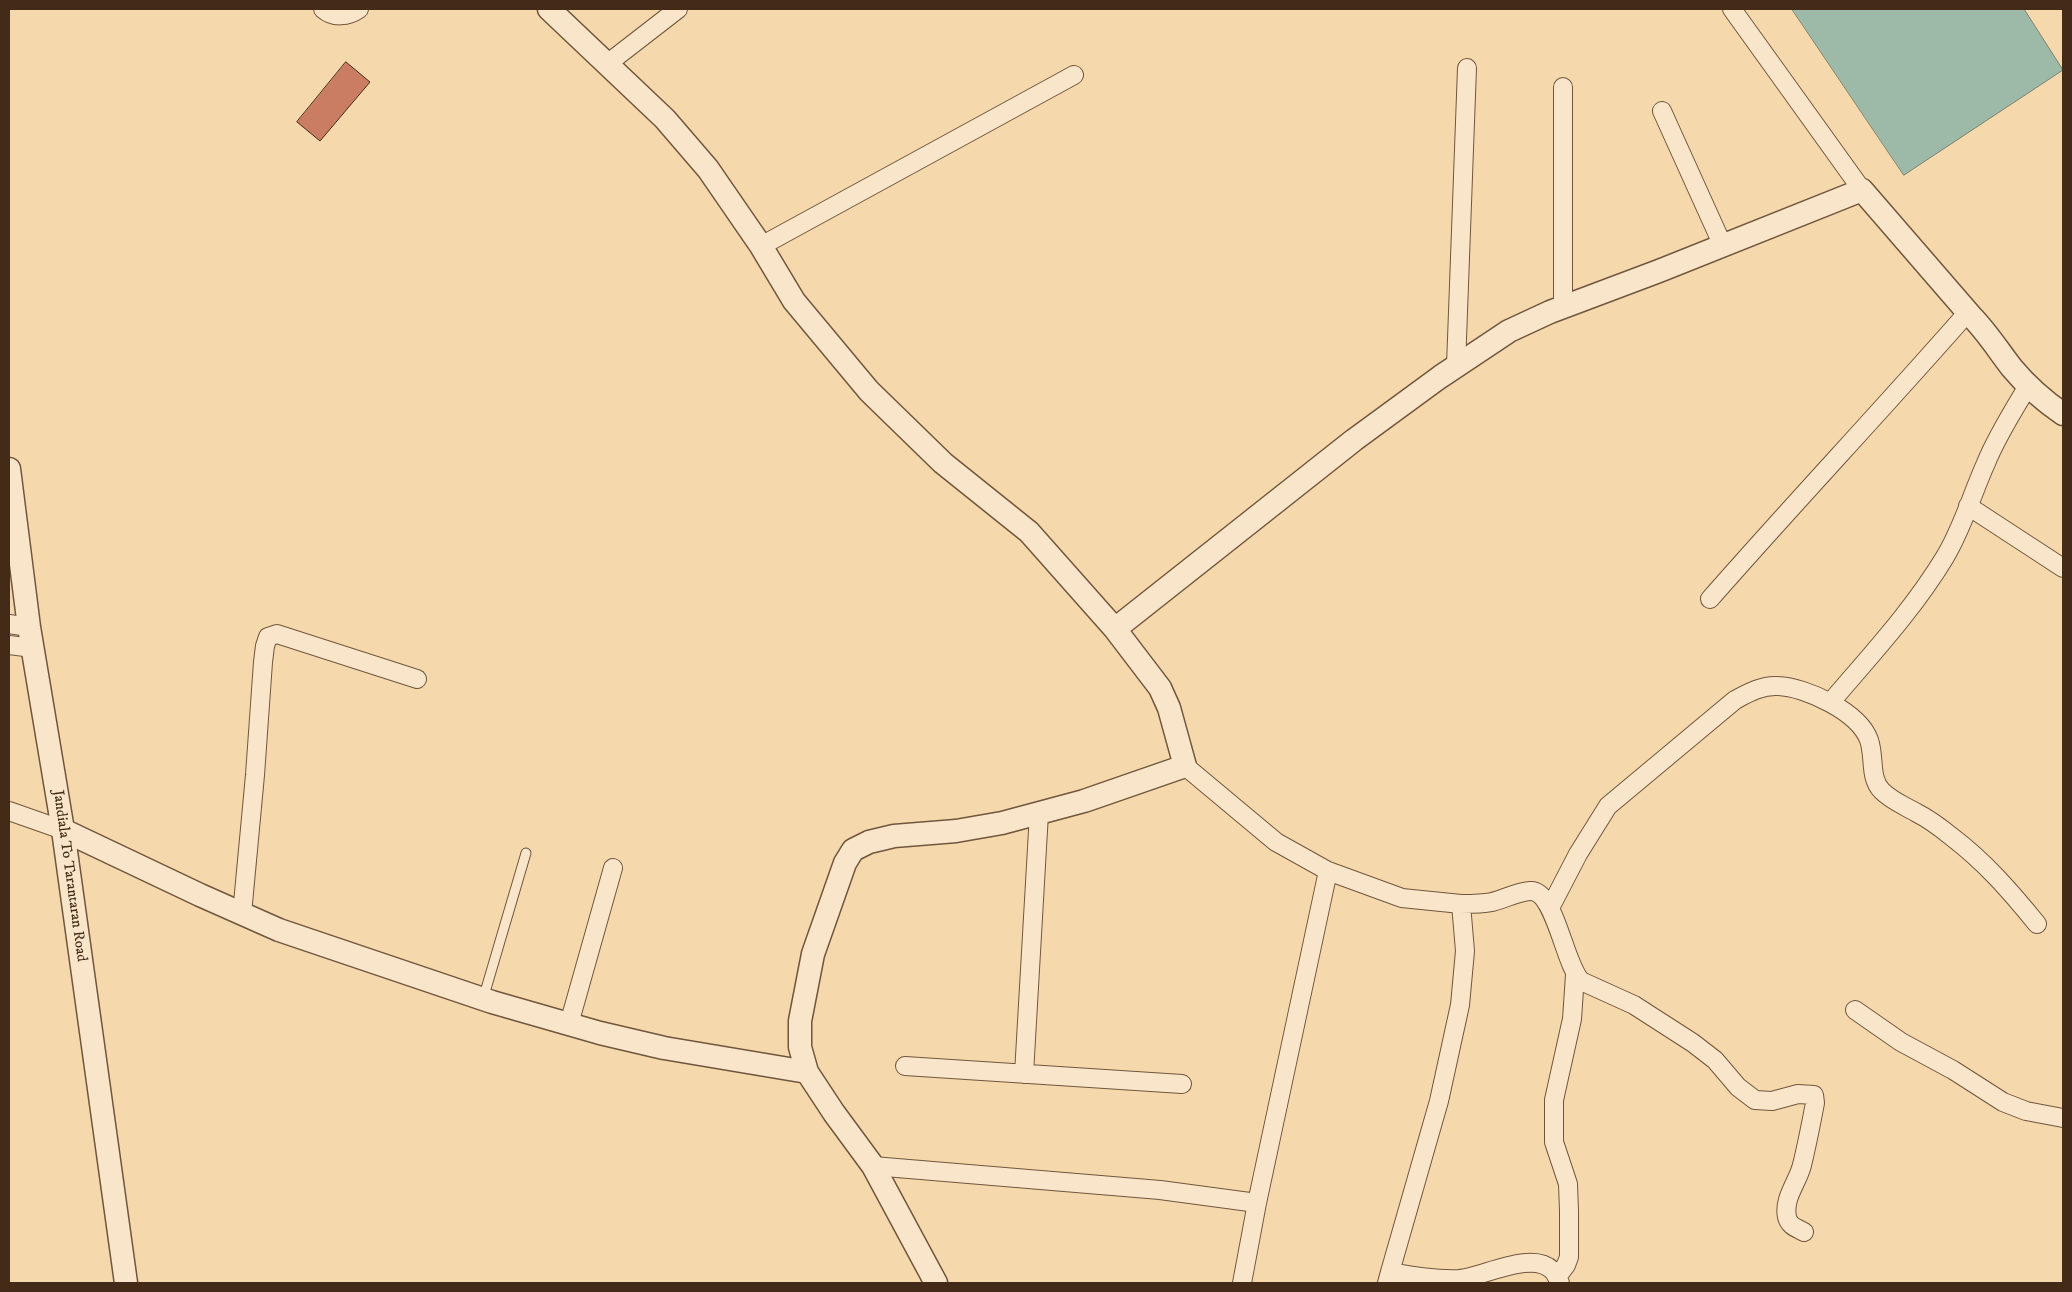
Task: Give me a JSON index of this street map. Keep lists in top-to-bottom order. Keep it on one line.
{"streets":{"street":["Jandiala To Tarantaran Road"]}}
